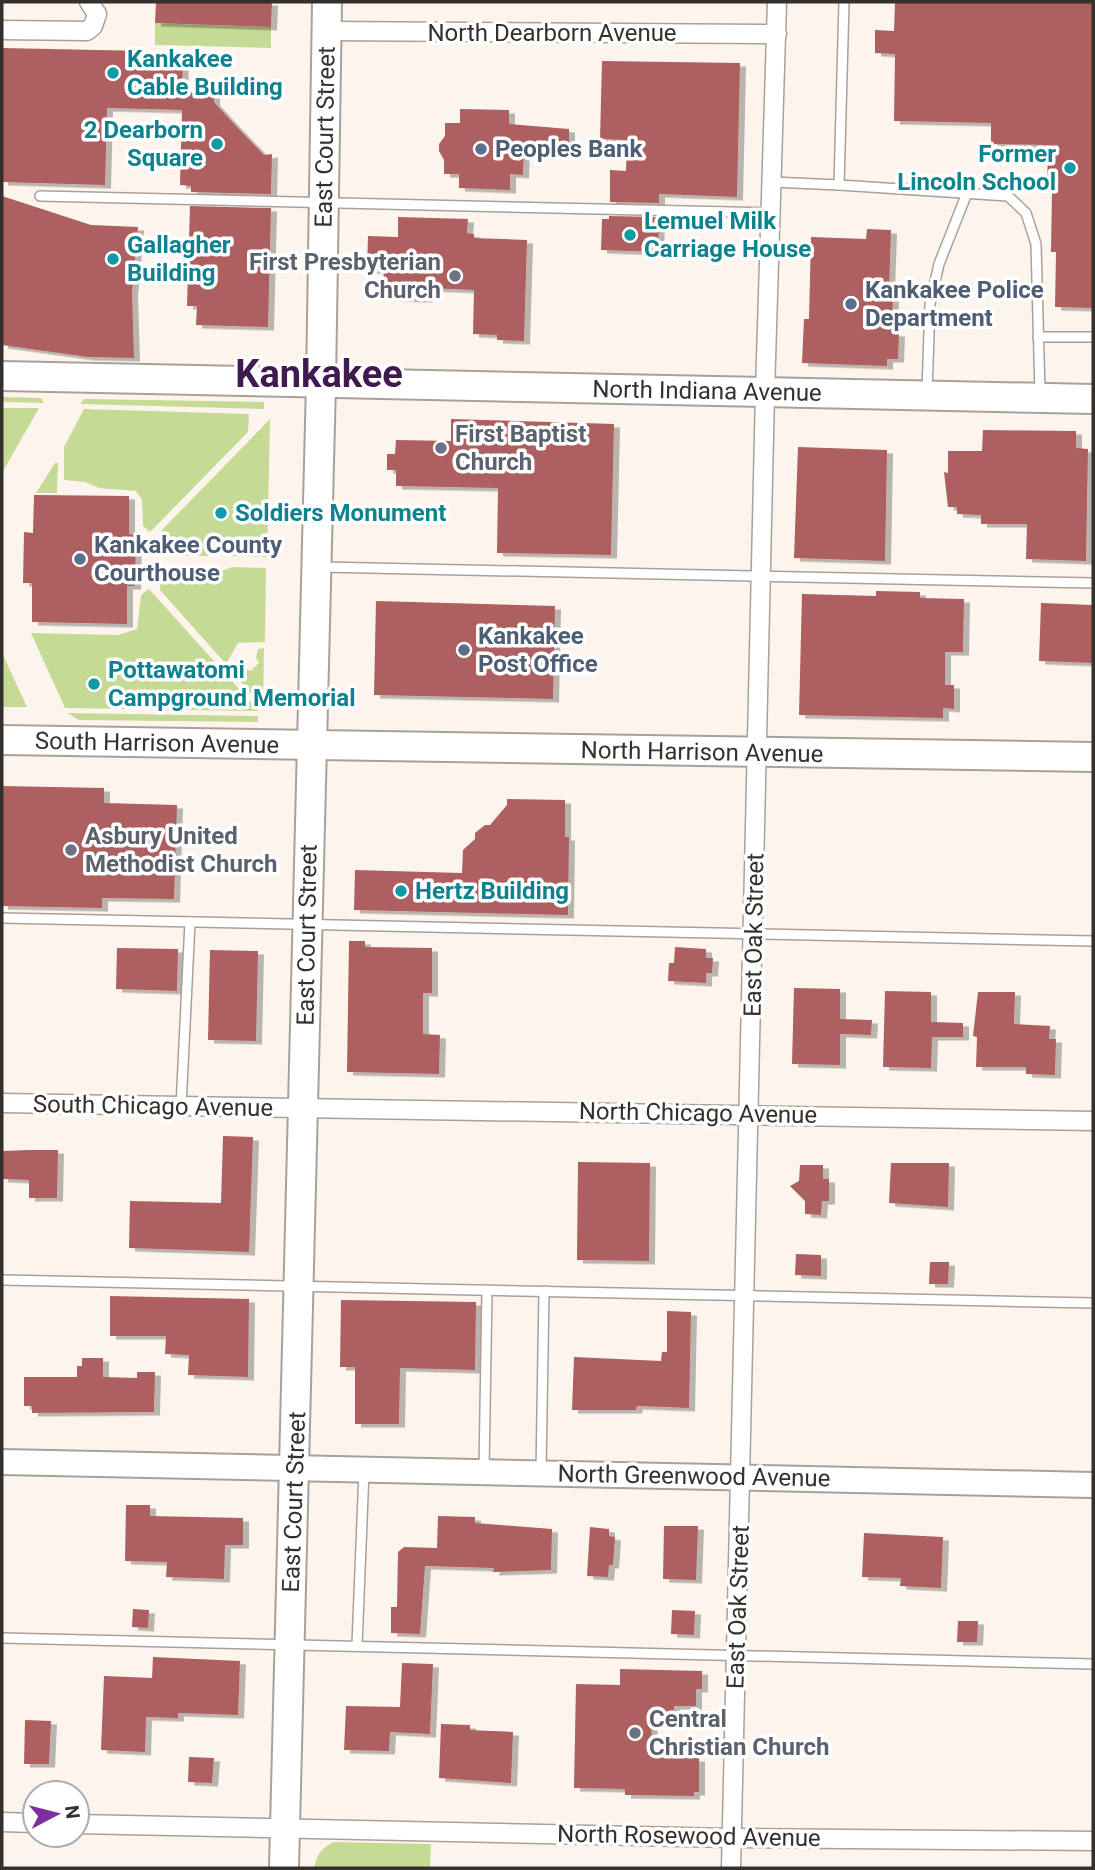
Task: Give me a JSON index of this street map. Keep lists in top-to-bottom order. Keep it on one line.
{"streets":{"main road":["East Court Street","North Indiana Avenue","South Harrison Avenue","North Harrison Avenue"],"street":["North Dearborn Avenue","East Oak Street","South Chicago Avenue","North Chicago Avenue","North Greenwood Avenue","North Rosewood Avenue"]},"crossings":[["North Dearborn Avenue","East Court Street"],["North Dearborn Avenue","East Oak Street"],["East Court Street","North Indiana Avenue"],["East Court Street","South Harrison Avenue"],["East Court Street","North Harrison Avenue"],["East Court Street","South Chicago Avenue"],["East Court Street","North Chicago Avenue"],["East Court Street","North Greenwood Avenue"],["East Court Street","North Rosewood Avenue"],["North Indiana Avenue","East Oak Street"],["South Harrison Avenue","North Harrison Avenue"],["North Harrison Avenue","East Oak Street"],["East Oak Street","North Chicago Avenue"],["East Oak Street","North Greenwood Avenue"],["East Oak Street","North Rosewood Avenue"],["South Chicago Avenue","North Chicago Avenue"]],"districts":["Kankakee"],"places":["Kankakee Cable Building","2 Dearborn Square","Peoples Bank","Former Lincoln School","Lemuel Milk Carriage House","Gallagher Building","First Presbyterian Church","Kankakee Police Department","First Baptist Church","Soldiers Monument","Kankakee County Courthouse","Kankakee Post Office","Pottawatomi Campground Memorial","Asbury United Methodist Church","Hertz Building","Central Christian Church"],"north":"right"}
